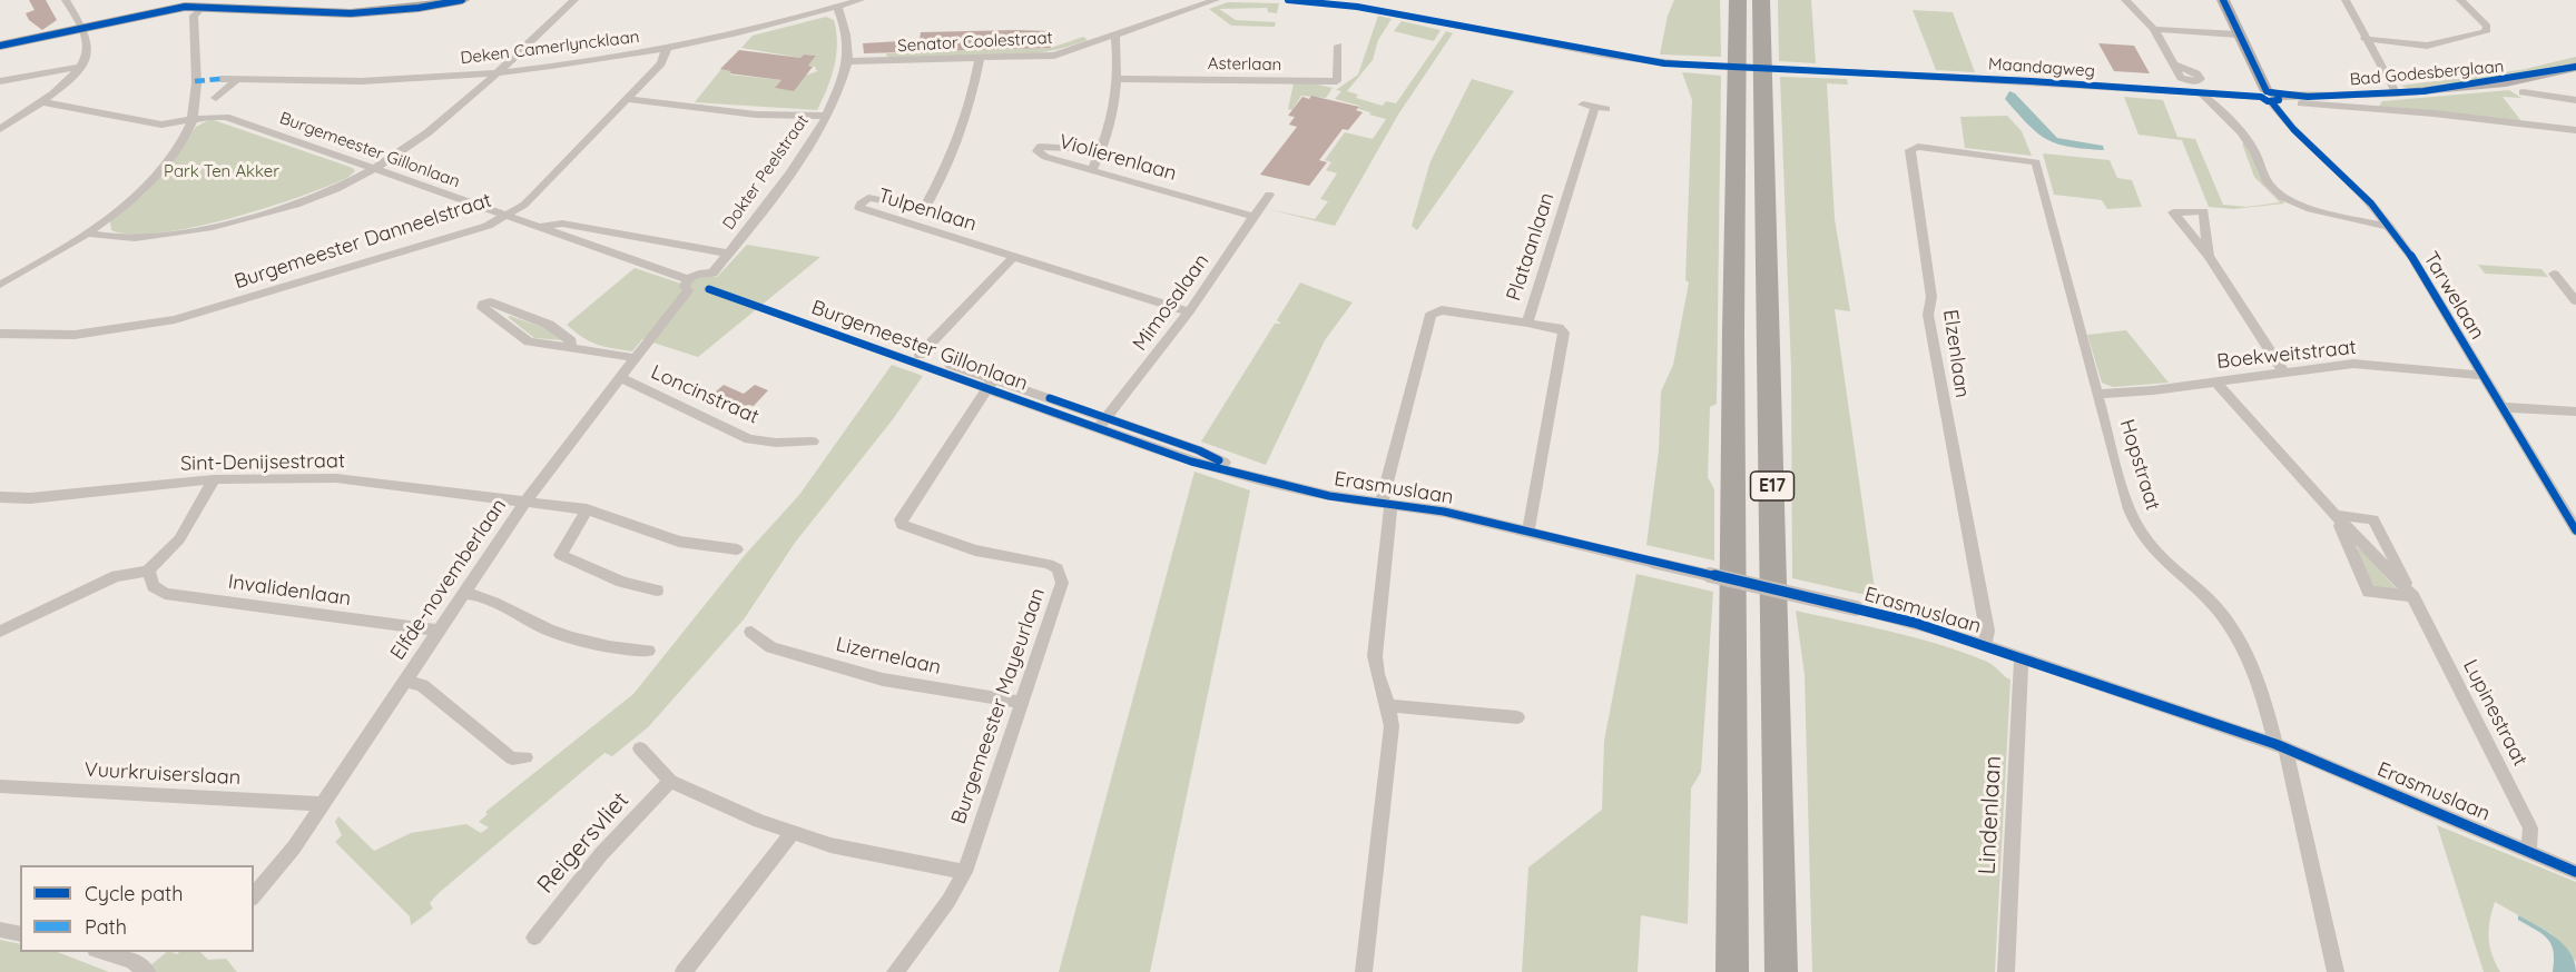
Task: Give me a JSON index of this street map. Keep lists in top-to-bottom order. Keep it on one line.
{"streets":{"highway":["E17"],"street":["Senator Coolestraat","Deken Camerlyncklaan","Asterlaan","Maandagweg","Bad Godesberglaan","Burgemeester Gillonlaan","Violierenlaan","Dokter Peelstraat","Tulpenlaan","Burgemeester Danneelstraat","Plataanlaan","Tarwelaan","Mimosalaan","Elzenlaan","Boekweitstraat","Loncinstraat","Sint-Denijsestraat","Hopstraat","Erasmuslaan","Elfde-novemberlaan","Invalidenlaan","Lizernelaan","Burgemeester Mayeurlaan","Lupinestraat","Vuurkruiserslaan","Lindenlaan","Reigersvliet"]},"crossings":[["Senator Coolestraat","Dokter Peelstraat"],["Deken Camerlyncklaan","Dokter Peelstraat"],["Deken Camerlyncklaan","Burgemeester Danneelstraat"],["Maandagweg","Bad Godesberglaan"],["Maandagweg","Tarwelaan"],["Bad Godesberglaan","Tarwelaan"],["Burgemeester Gillonlaan","Dokter Peelstraat"],["Burgemeester Gillonlaan","Burgemeester Danneelstraat"],["Burgemeester Gillonlaan","Mimosalaan"],["Burgemeester Gillonlaan","Erasmuslaan"],["Burgemeester Gillonlaan","Elfde-novemberlaan"],["Burgemeester Gillonlaan","Burgemeester Mayeurlaan"],["Violierenlaan","Mimosalaan"],["Tulpenlaan","Mimosalaan"],["Plataanlaan","Erasmuslaan"],["Tarwelaan","Boekweitstraat"],["Elzenlaan","Hopstraat"],["Elzenlaan","Erasmuslaan"],["Boekweitstraat","Hopstraat"],["Boekweitstraat","Lupinestraat"],["Loncinstraat","Elfde-novemberlaan"],["Sint-Denijsestraat","Elfde-novemberlaan"],["Hopstraat","Erasmuslaan"],["Erasmuslaan","Lupinestraat"],["Erasmuslaan","Lindenlaan"],["Elfde-novemberlaan","Invalidenlaan"],["Elfde-novemberlaan","Vuurkruiserslaan"],["Lizernelaan","Burgemeester Mayeurlaan"]],"parks":["Park Ten Akker"],"legend":["Cycle path","Path"]}
